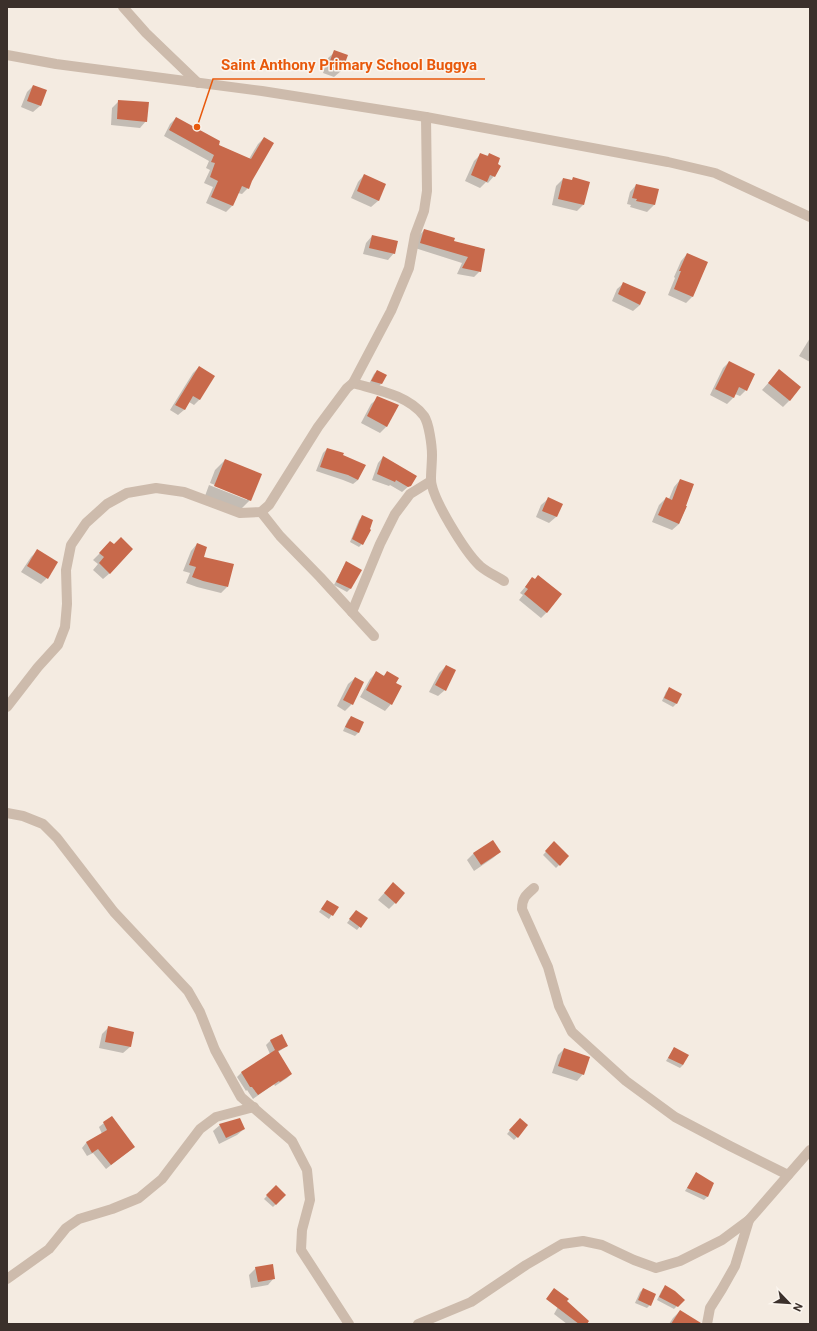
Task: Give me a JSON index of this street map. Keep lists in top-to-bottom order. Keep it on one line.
{"places":["Saint Anthony Primary School Buggya"],"north":"bottom right"}
